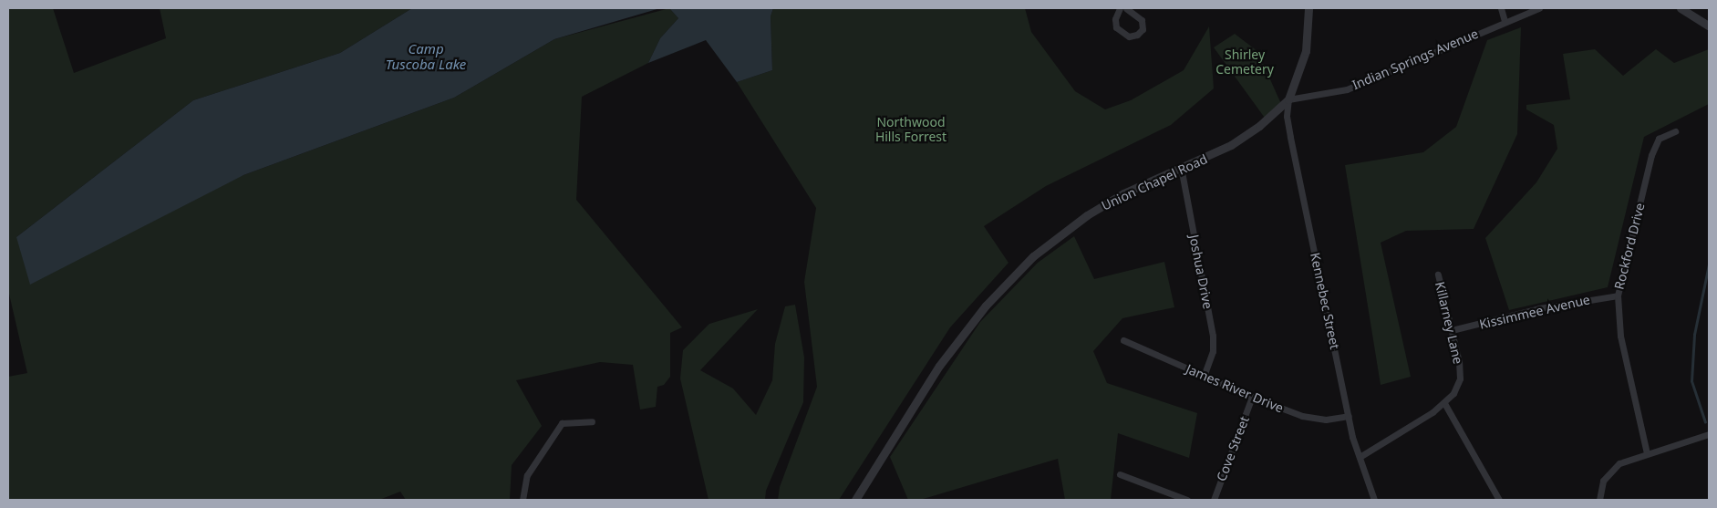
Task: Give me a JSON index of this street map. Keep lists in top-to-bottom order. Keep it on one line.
{"streets":{"street":["Indian Springs Avenue","Union Chapel Road","Rockford Drive","Joshua Drive","Kennebec Street","Kissimmee Avenue","Killarney Lane","James River Drive","Cove Street"]},"crossings":[["Indian Springs Avenue","Union Chapel Road"],["Indian Springs Avenue","Kennebec Street"],["Union Chapel Road","Joshua Drive"],["Union Chapel Road","Kennebec Street"],["Rockford Drive","Kissimmee Avenue"],["Joshua Drive","James River Drive"],["Kennebec Street","Killarney Lane"],["Kennebec Street","James River Drive"],["Kissimmee Avenue","Killarney Lane"],["James River Drive","Cove Street"]],"water":["Camp Tuscoba Lake"],"parks":["Shirley Cemetery","Northwood Hills Forrest"]}
